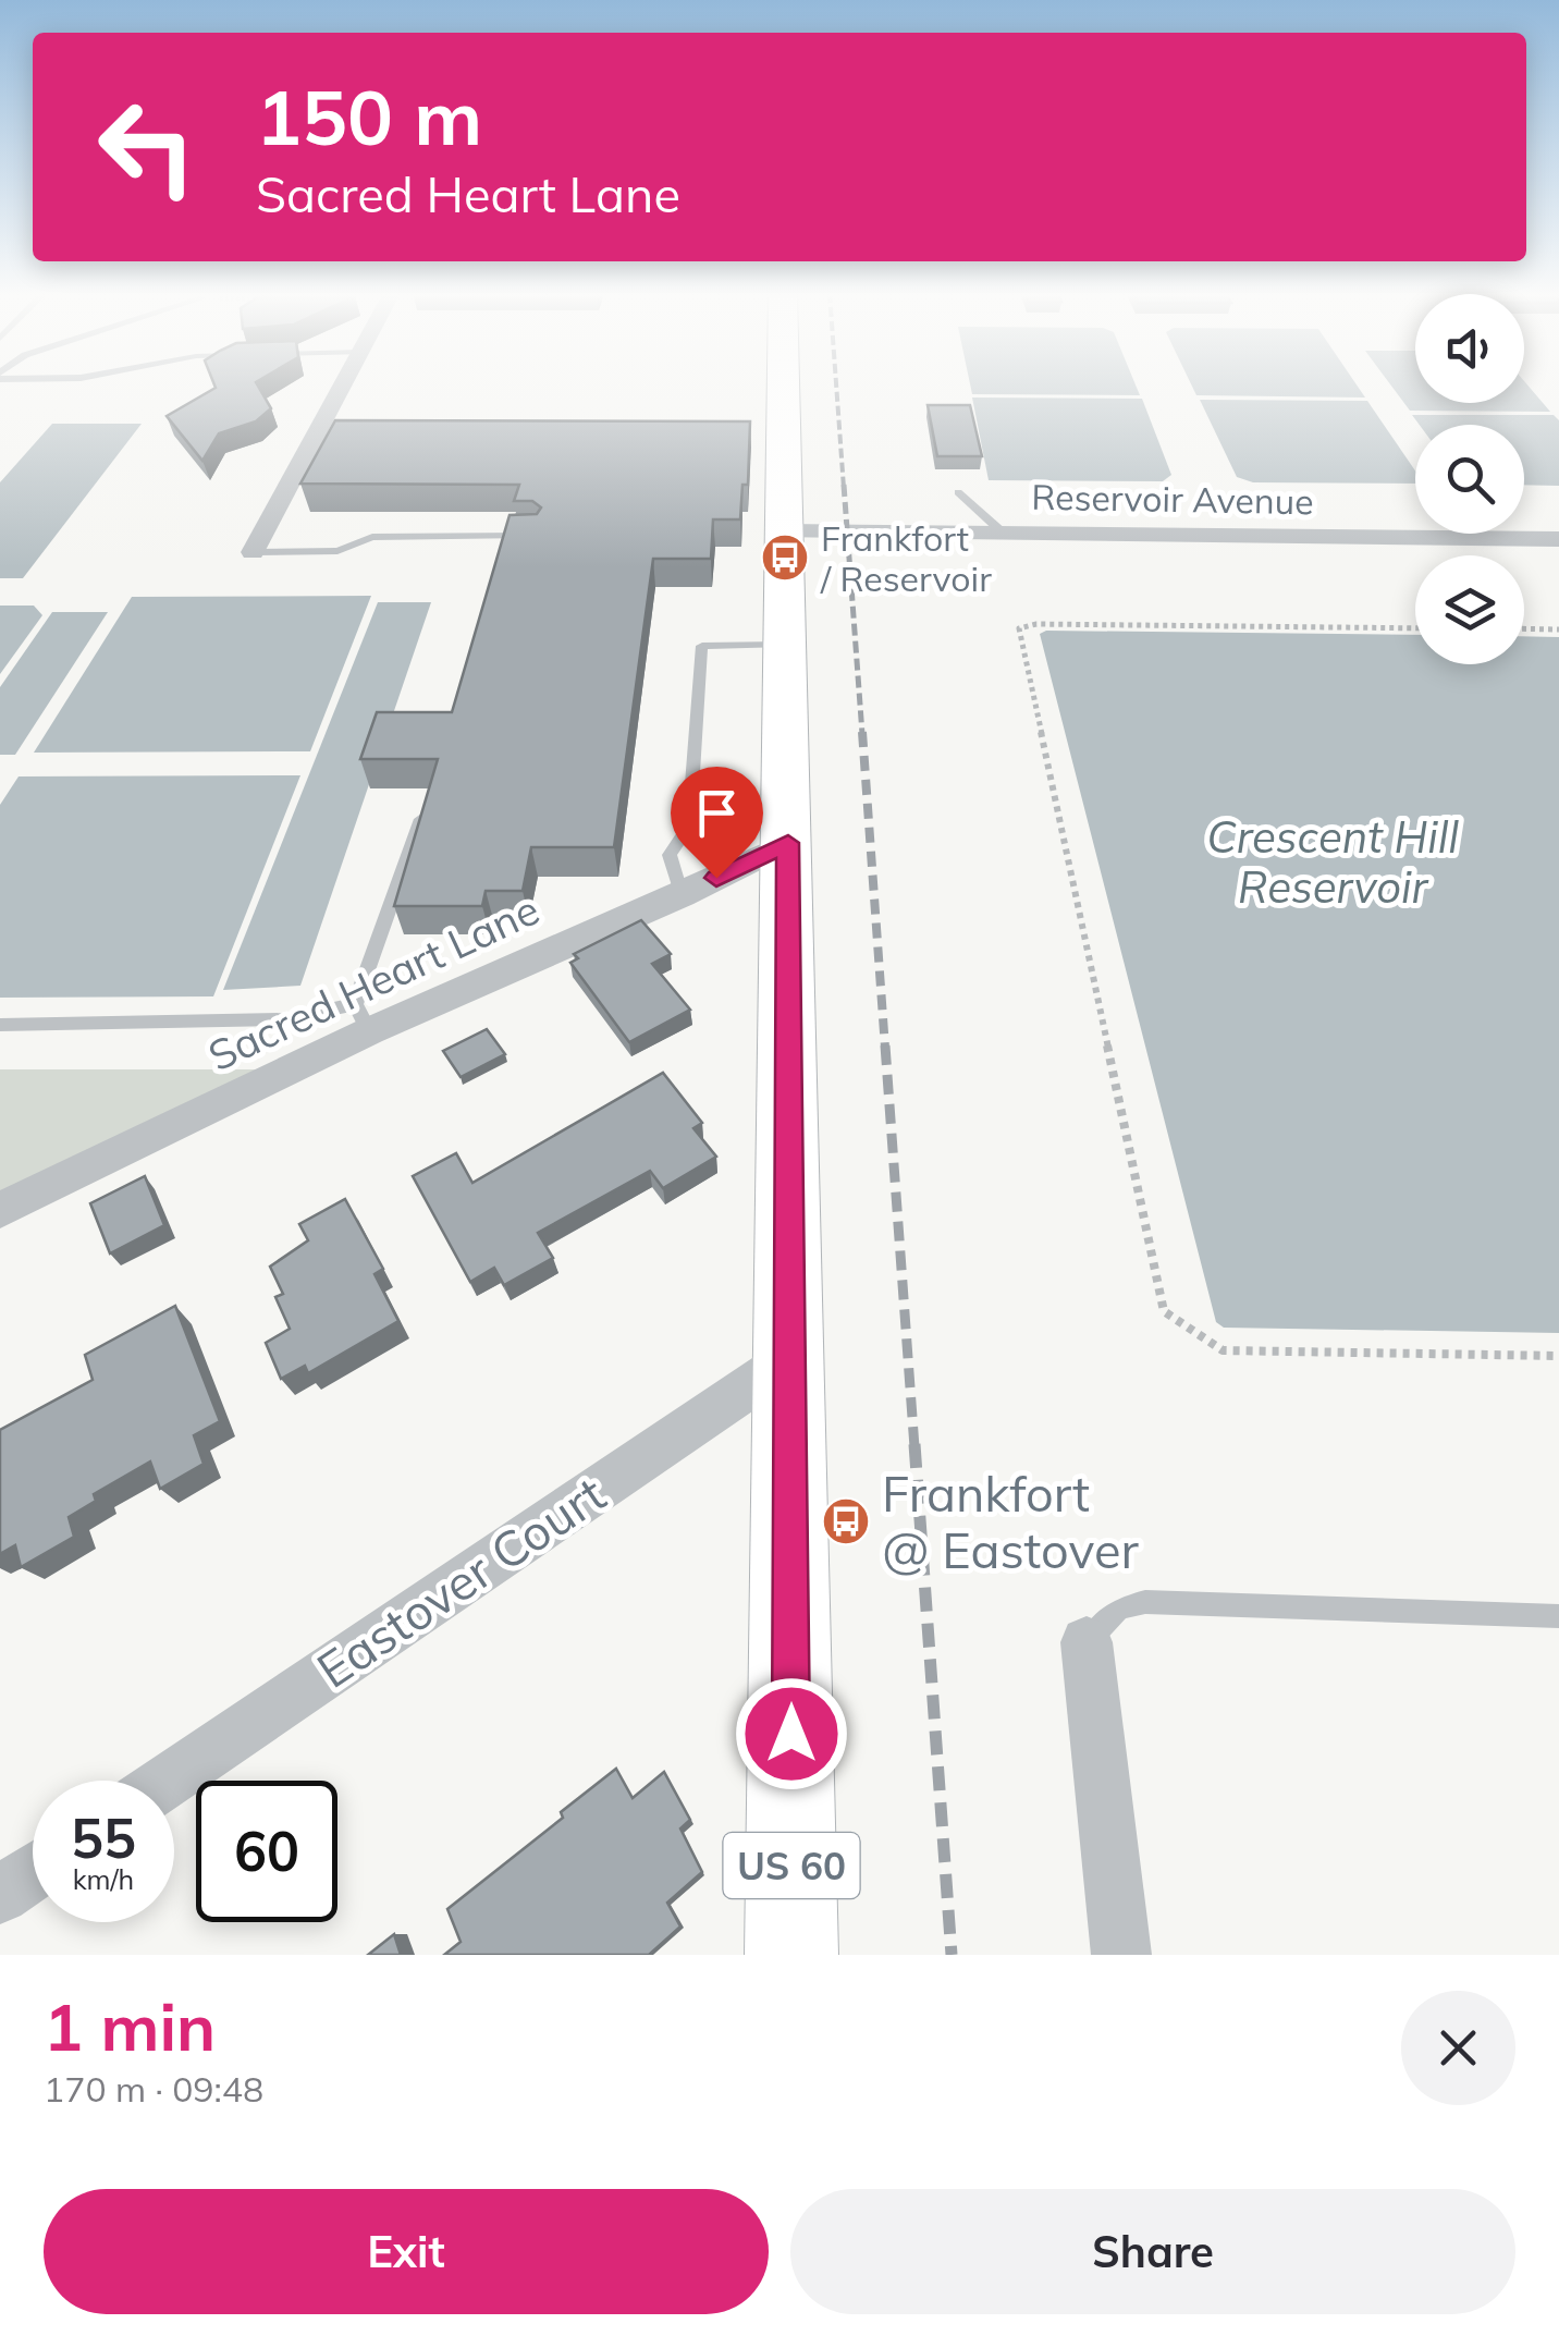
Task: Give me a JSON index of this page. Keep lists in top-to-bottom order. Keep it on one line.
{"streets":{"main road":["US 60"],"street":["Reservoir Avenue","Sacred Heart Lane","Eastover Court"]},"crossings":[["Reservoir Avenue","US 60"],["Sacred Heart Lane","US 60"],["Eastover Court","US 60"]],"water":["Crescent Hill Reservoir"],"places":{"bus stop":["Frankfort / Reservoir","Frankfort @ Eastover"]},"page":{"turn":["150 m","Sacred Heart Lane"],"speed":"55 km/h","limit":"60","heading":["1 min","170 m · 09:48"],"buttons":["Exit","Share"]}}
